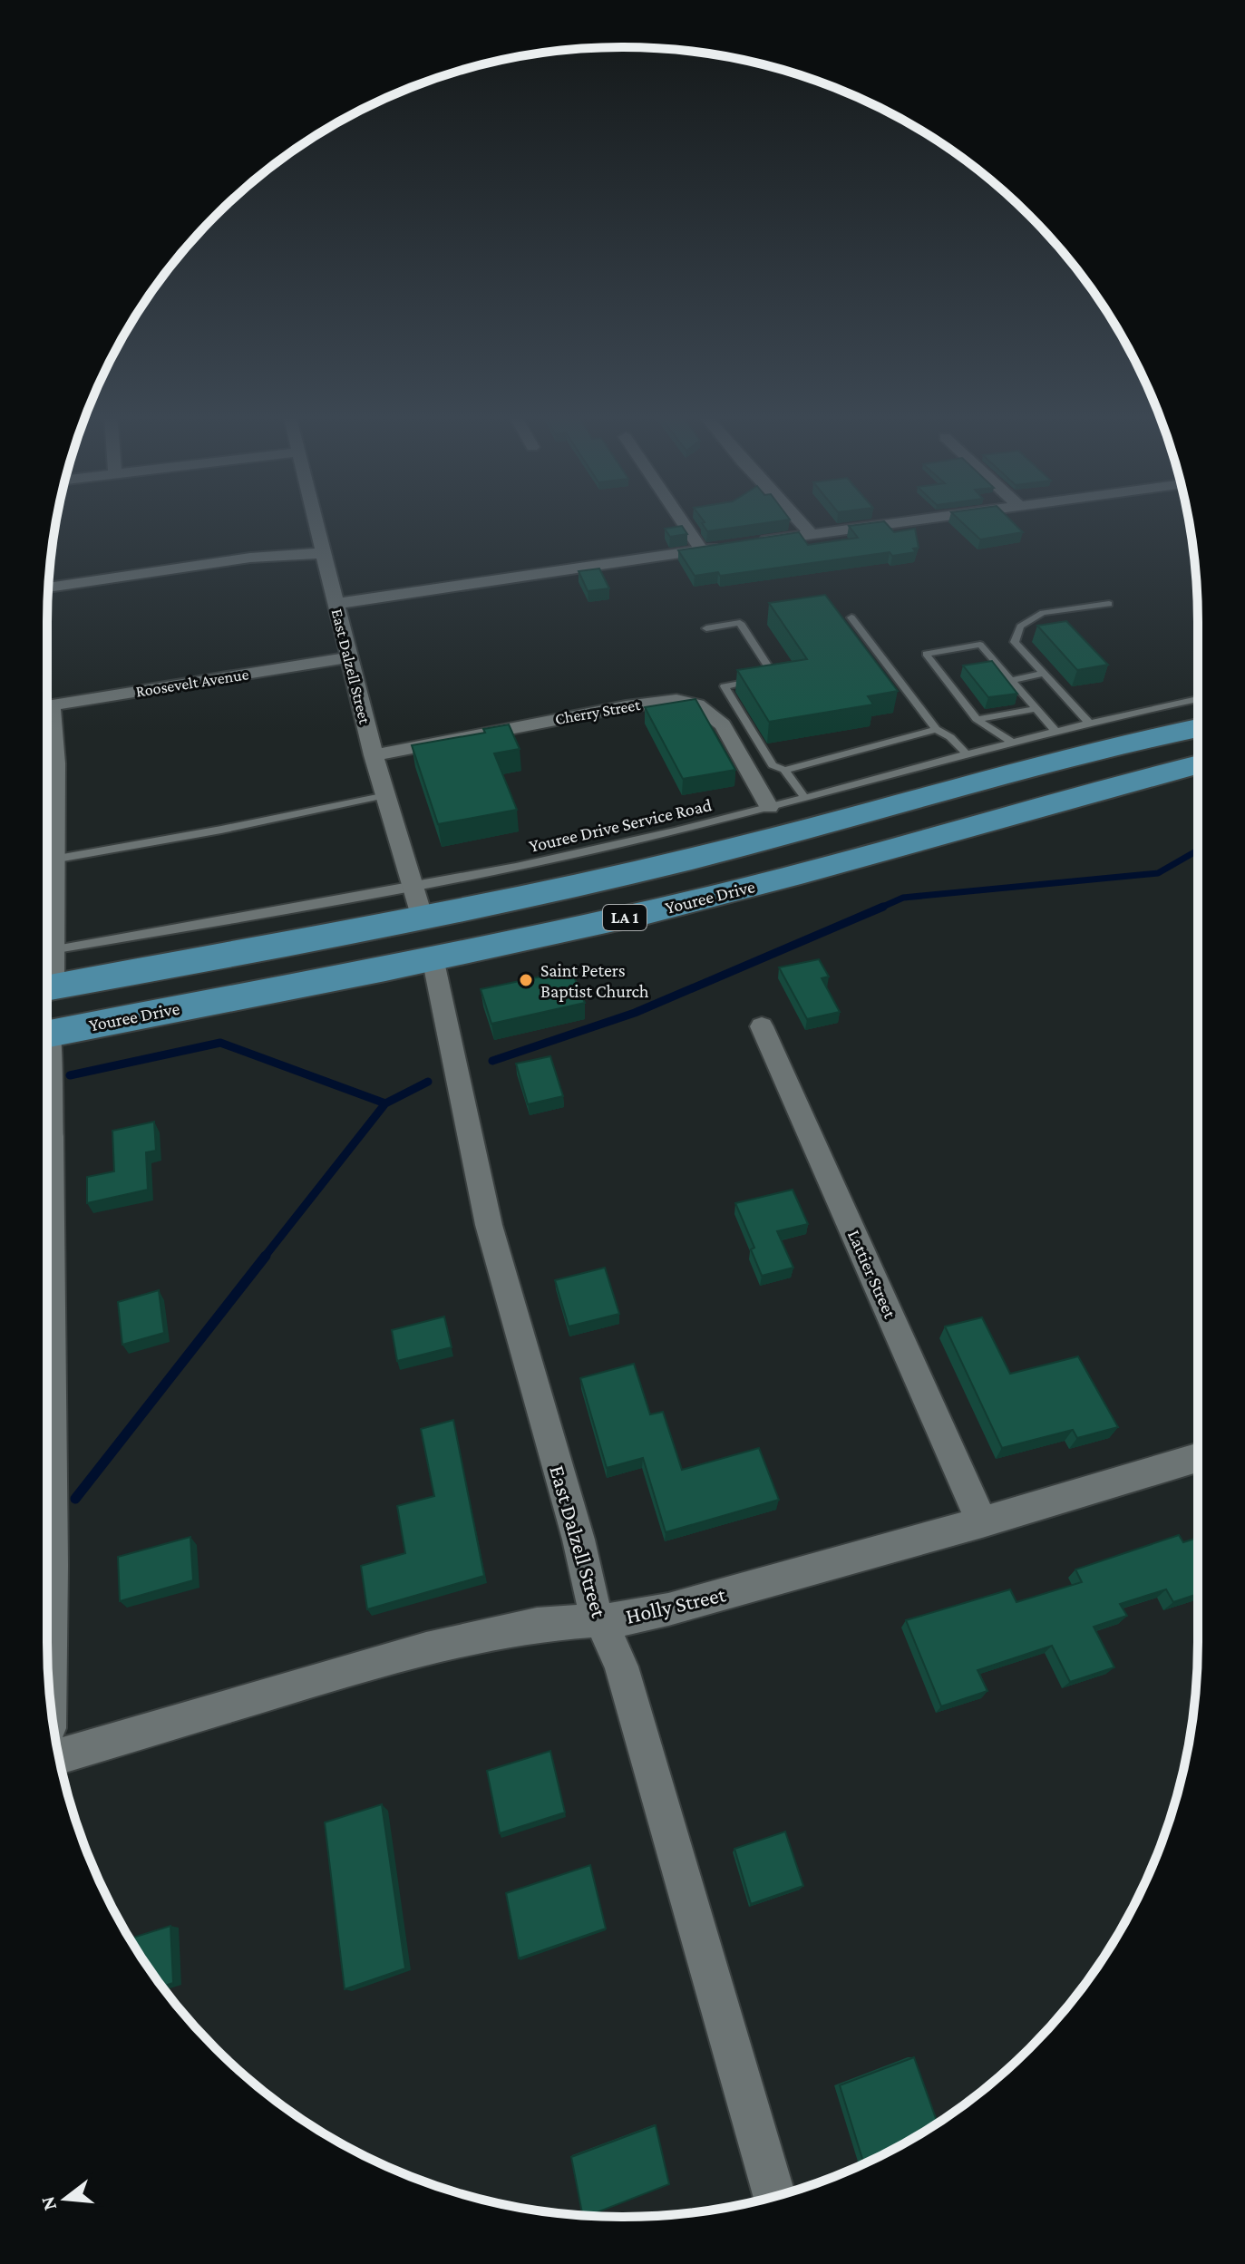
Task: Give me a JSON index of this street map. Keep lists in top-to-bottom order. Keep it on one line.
{"streets":{"main road":["Youree Drive","LA 1"],"street":["East Dalzell Street","Roosevelt Avenue","Cherry Street","Lattier Street","Holly Street"],"lane":["Youree Drive Service Road"]},"crossings":[["East Dalzell Street","Roosevelt Avenue"],["East Dalzell Street","Cherry Street"],["East Dalzell Street","Youree Drive Service Road"],["East Dalzell Street","Youree Drive"],["East Dalzell Street","LA 1"],["East Dalzell Street","Holly Street"],["Cherry Street","Youree Drive Service Road"],["Youree Drive Service Road","LA 1"],["Lattier Street","Holly Street"]],"places":["Saint Peters Baptist Church"],"north":"left"}
